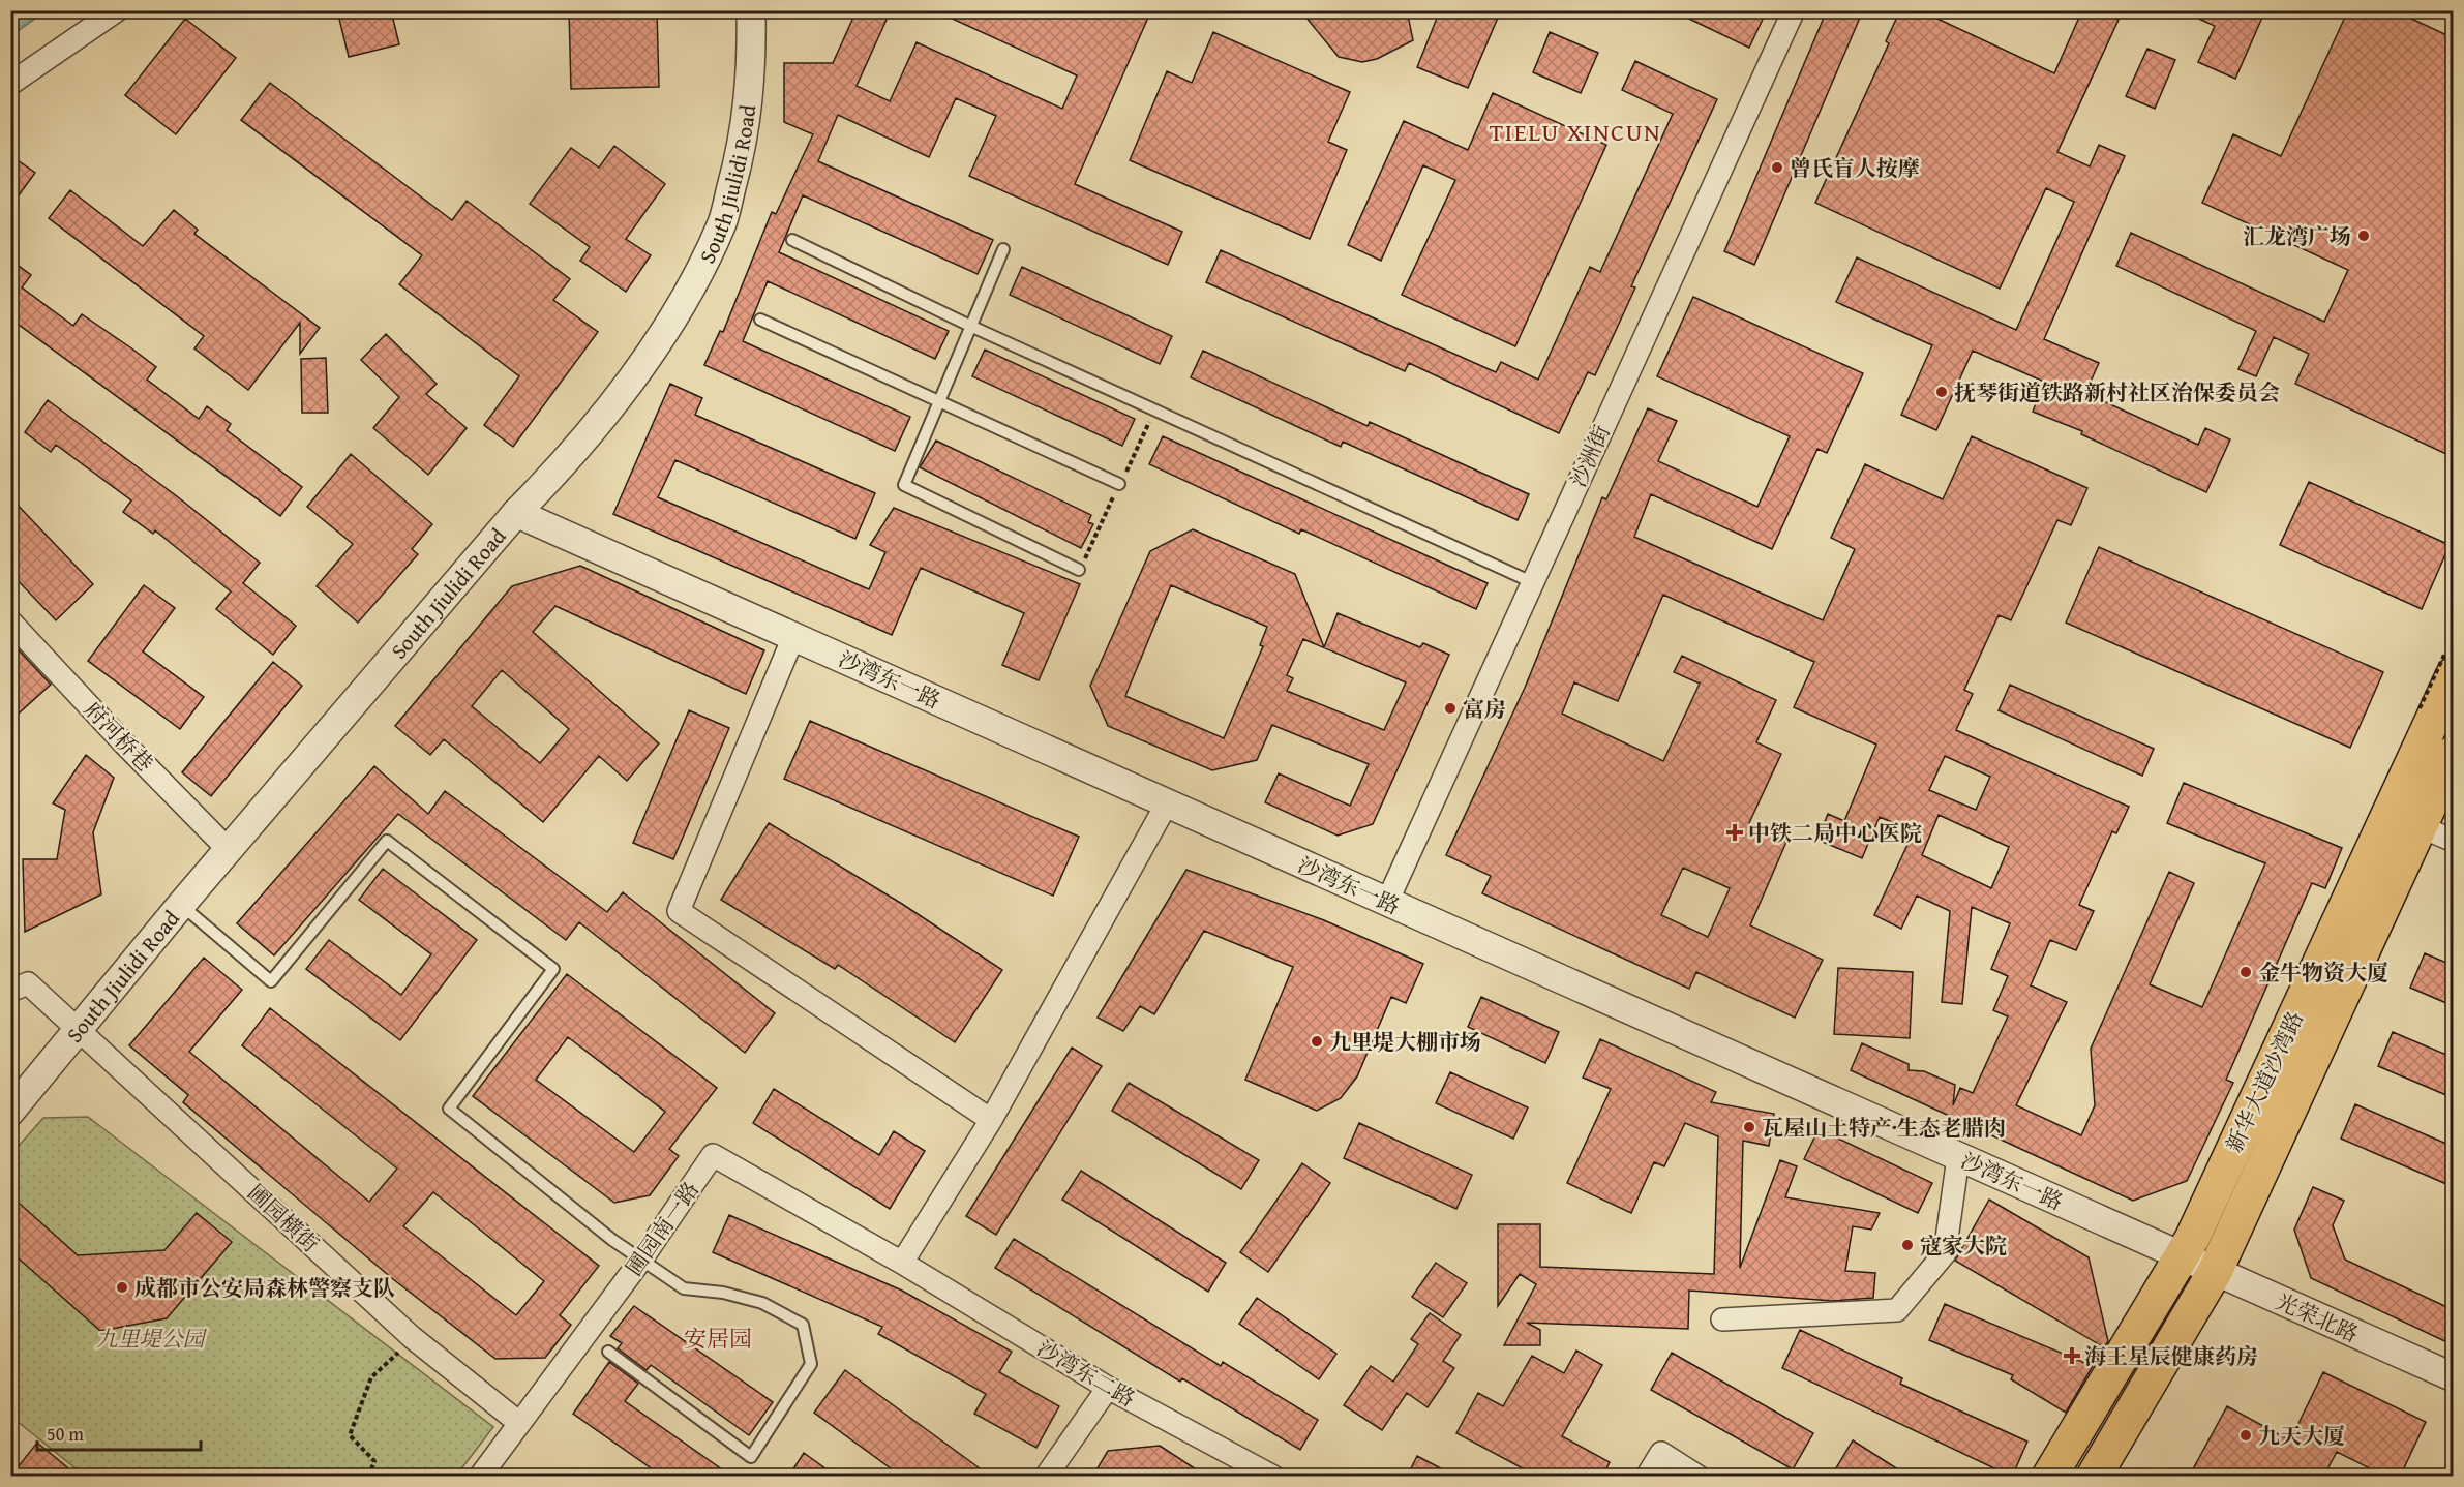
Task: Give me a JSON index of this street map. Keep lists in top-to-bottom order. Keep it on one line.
{"streets":{"main road":["新华大道沙湾路"],"street":["South Jiulidi Road","沙洲街","沙湾东一路","府河桥巷","圃园横街","圃园南一路","光荣北路","沙湾东二路"]},"crossings":[["South Jiulidi Road","沙湾东一路"],["South Jiulidi Road","府河桥巷"],["South Jiulidi Road","圃园横街"],["沙洲街","沙湾东一路"],["沙湾东一路","新华大道沙湾路"],["沙湾东一路","光荣北路"],["新华大道沙湾路","光荣北路"],["圃园横街","圃园南一路"],["圃园南一路","沙湾东二路"]],"districts":["TIELU XINCUN","安居园"],"parks":["九里堤公园"],"places":{"other":["曾氏盲人按摩","汇龙湾广场","抚琴街道铁路新村社区治保委员会","富房","金牛物资大厦","九里堤大棚市场","瓦屋山土特产·生态老腊肉","寇家大院","成都市公安局森林警察支队","九天大厦"],"health":["中铁二局中心医院","海王星辰健康药房"]},"scale_bar":"50 m"}
